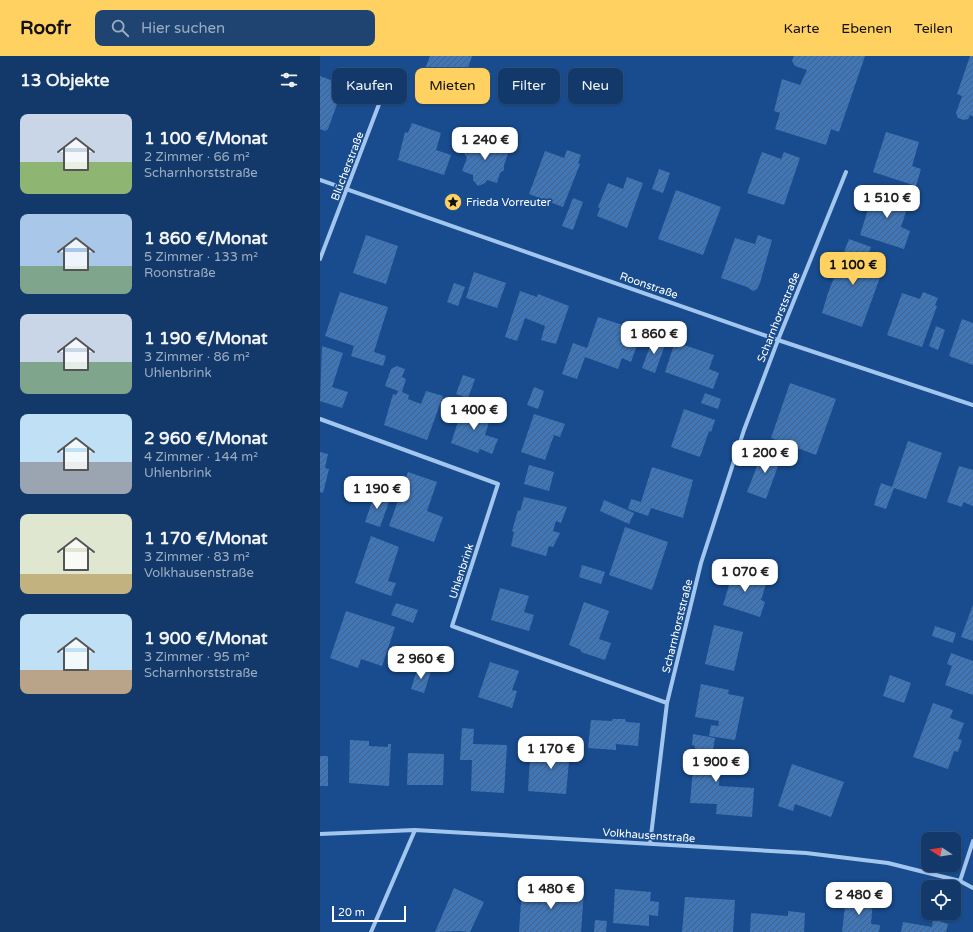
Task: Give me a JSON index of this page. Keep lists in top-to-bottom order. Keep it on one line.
{"streets":{"street":["Blücherstraße","Roonstraße","Scharnhorststraße","Uhlenbrink","Volkhausenstraße"]},"crossings":[["Blücherstraße","Roonstraße"],["Roonstraße","Scharnhorststraße"],["Scharnhorststraße","Uhlenbrink"],["Scharnhorststraße","Volkhausenstraße"]],"places":{"place":["Frieda Vorreuter"]},"scale_bar":"20 m","north":"left","page":{"header":"Roofr","search":"Hier suchen","nav":["Karte","Ebenen","Teilen"],"heading":"13 Objekte","chip":["Kaufen","Mieten","Filter","Neu"],"list":[{"name":"1 100 €/Monat","note":"2 Zimmer · 66 m² · Scharnhorststraße"},{"name":"1 860 €/Monat","note":"5 Zimmer · 133 m² · Roonstraße"},{"name":"1 190 €/Monat","note":"3 Zimmer · 86 m² · Uhlenbrink"},{"name":"2 960 €/Monat","note":"4 Zimmer · 144 m² · Uhlenbrink"},{"name":"1 170 €/Monat","note":"3 Zimmer · 83 m² · Volkhausenstraße"},{"name":"1 900 €/Monat","note":"3 Zimmer · 95 m² · Scharnhorststraße"}],"price":["1 240 €","1 510 €","1 100 €","1 860 €","1 400 €","1 200 €","1 190 €","1 070 €","2 960 €","1 170 €","1 900 €","1 480 €","2 480 €"],"scale":"20 m"}}
